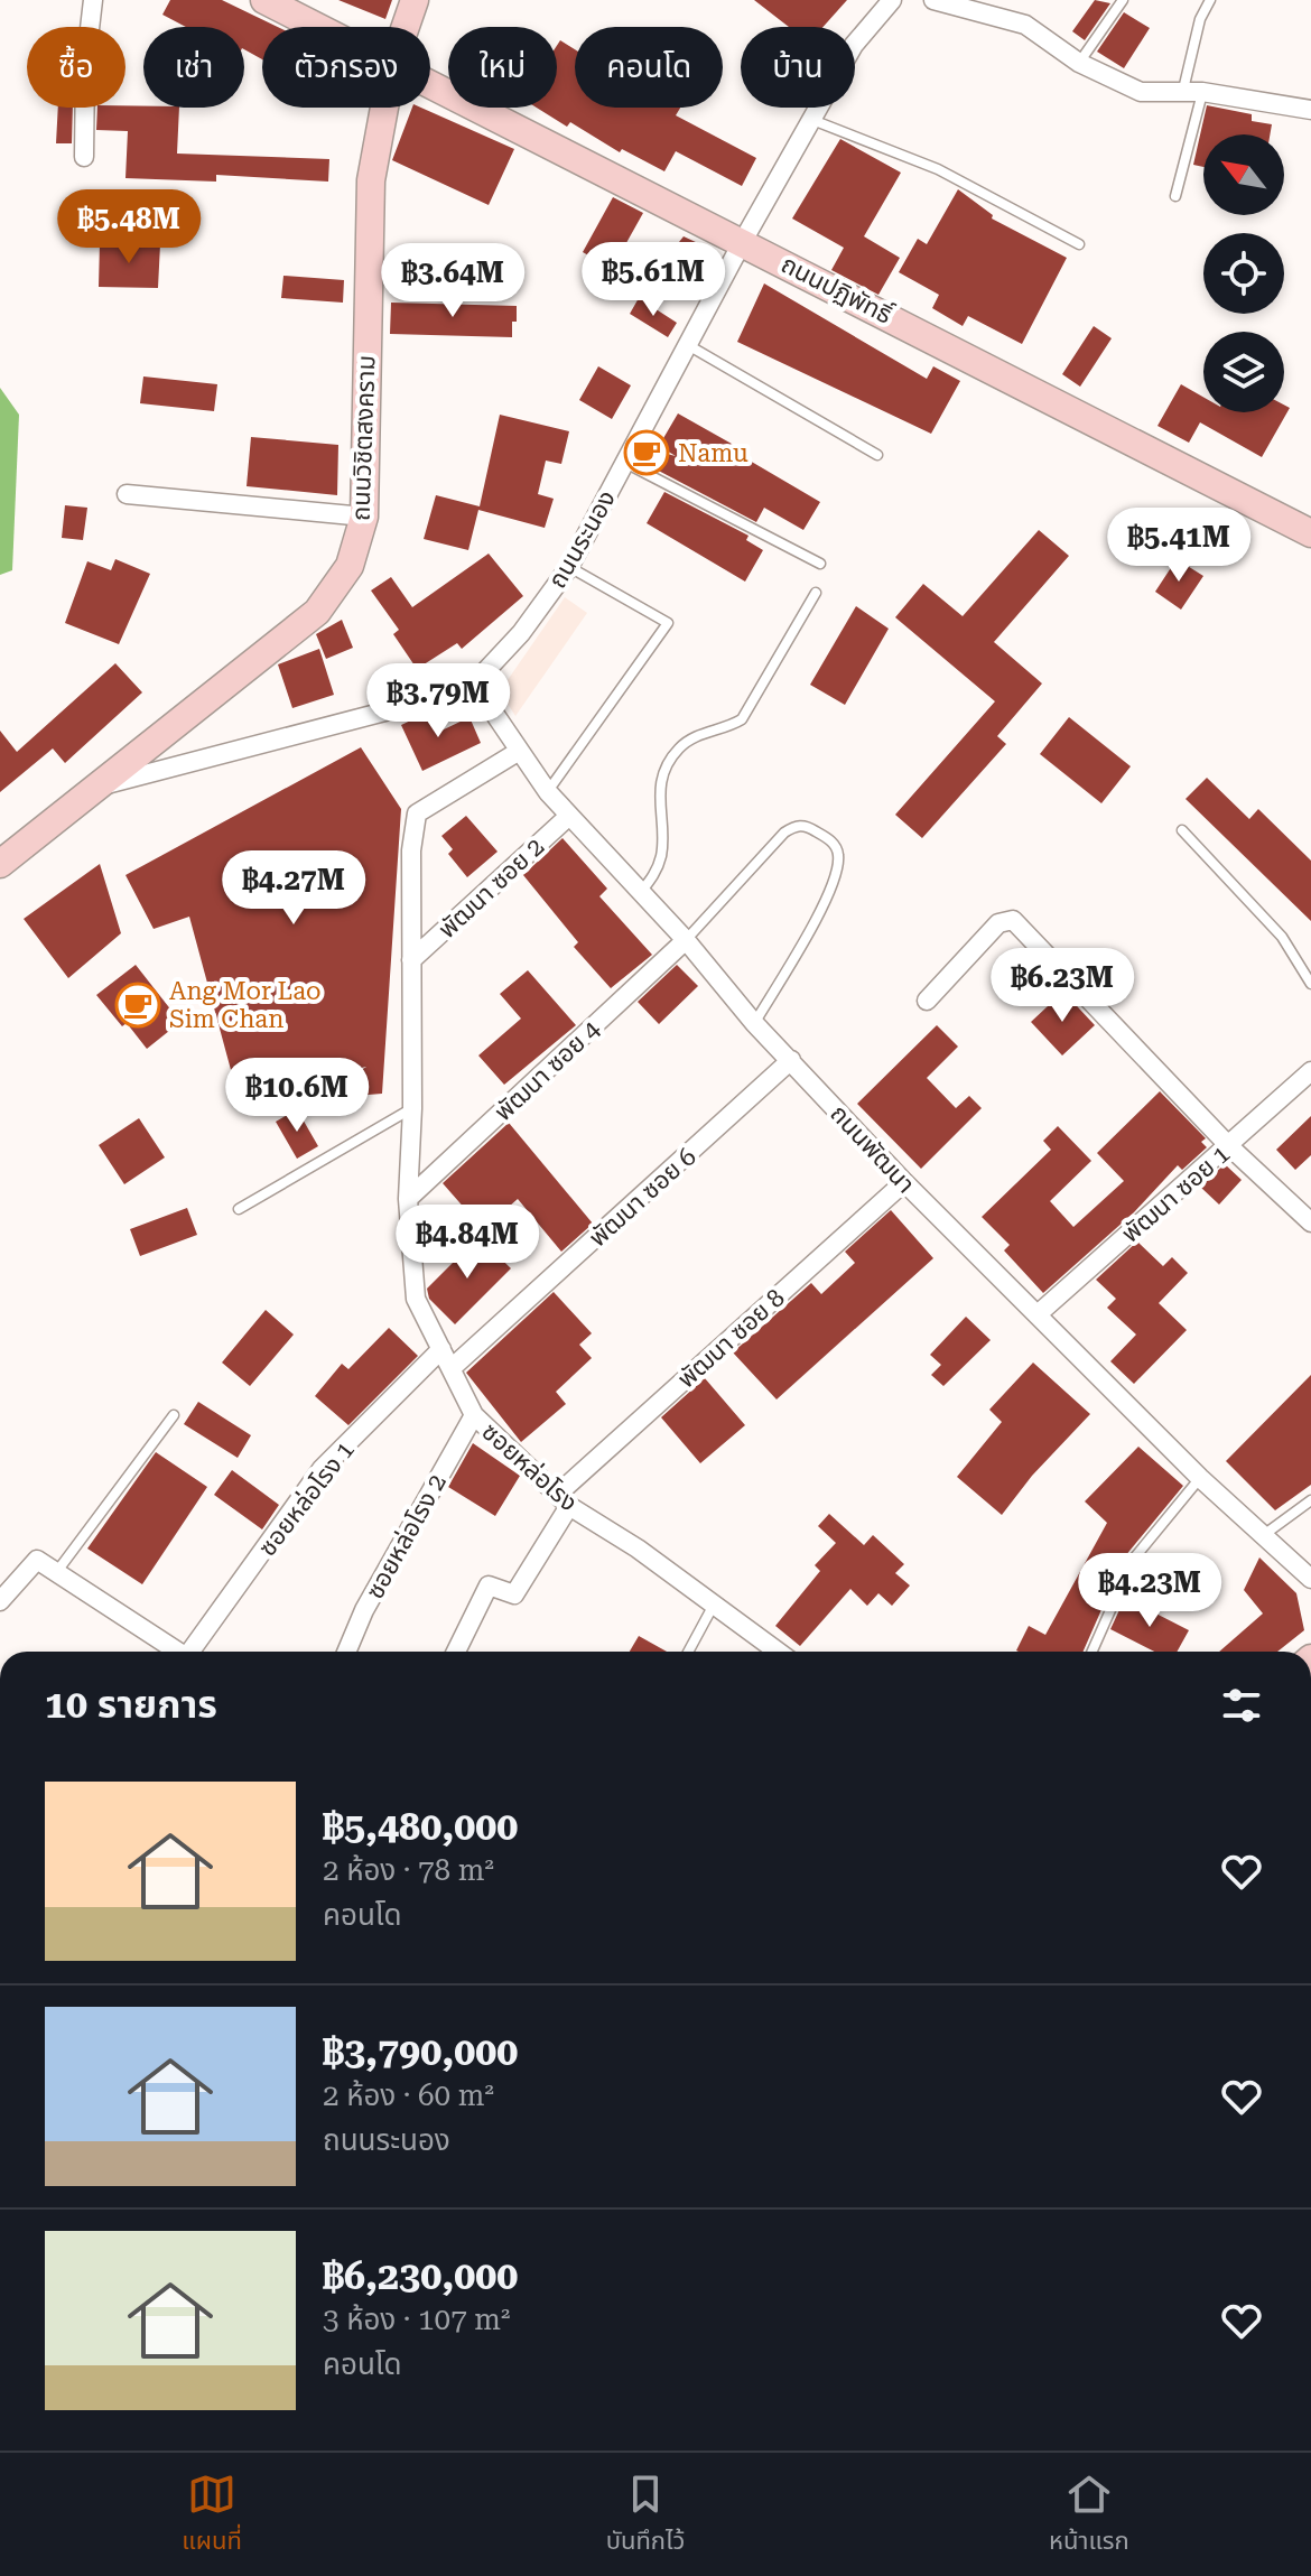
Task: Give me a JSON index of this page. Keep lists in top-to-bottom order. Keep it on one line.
{"streets":{"street":["ถนนปฏิพัทธิ์","ถนนวิชิตสงคราม","ถนนระนอง","พัฒนา ซอย 2","พัฒนา ซอย 4","ถนนพัฒนา","พัฒนา ซอย 1","พัฒนา ซอย 6","พัฒนา ซอย 8","ซอยหล่อโรง","ซอยหล่อโรง 1","ซอยหล่อโรง 2"]},"crossings":[["ถนนปฏิพัทธิ์","ถนนระนอง"],["ถนนวิชิตสงคราม","ถนนระนอง"],["ถนนระนอง","ถนนพัฒนา"],["พัฒนา ซอย 2","ถนนพัฒนา"],["พัฒนา ซอย 2","ซอยหล่อโรง"],["พัฒนา ซอย 4","ถนนพัฒนา"],["พัฒนา ซอย 4","ซอยหล่อโรง"],["ถนนพัฒนา","พัฒนา ซอย 1"],["ถนนพัฒนา","พัฒนา ซอย 6"],["ถนนพัฒนา","พัฒนา ซอย 8"],["ถนนพัฒนา","ซอยหล่อโรง"],["พัฒนา ซอย 6","ซอยหล่อโรง"],["พัฒนา ซอย 8","ซอยหล่อโรง"],["ซอยหล่อโรง","ซอยหล่อโรง 1"],["ซอยหล่อโรง","ซอยหล่อโรง 2"]],"places":{"cafe":["Namu","Ang Mor Lao Sim Chan"]},"north":"top left","page":{"chip":["ซื้อ","เช่า","ตัวกรอง","ใหม่","คอนโด","บ้าน"],"price":["฿5.48M","฿5.61M","฿3.64M","฿5.41M","฿3.79M","฿4.27M","฿6.23M","฿10.6M","฿4.84M","฿4.23M"],"heading":"10 รายการ","list":[{"name":"฿5,480,000","note":"2 ห้อง · 78 m² · คอนโด"},{"name":"฿3,790,000","note":"2 ห้อง · 60 m² · ถนนระนอง"},{"name":"฿6,230,000","note":"3 ห้อง · 107 m² · คอนโด"}],"tabs":["แผนที่","บันทึกไว้","หน้าแรก"]}}
